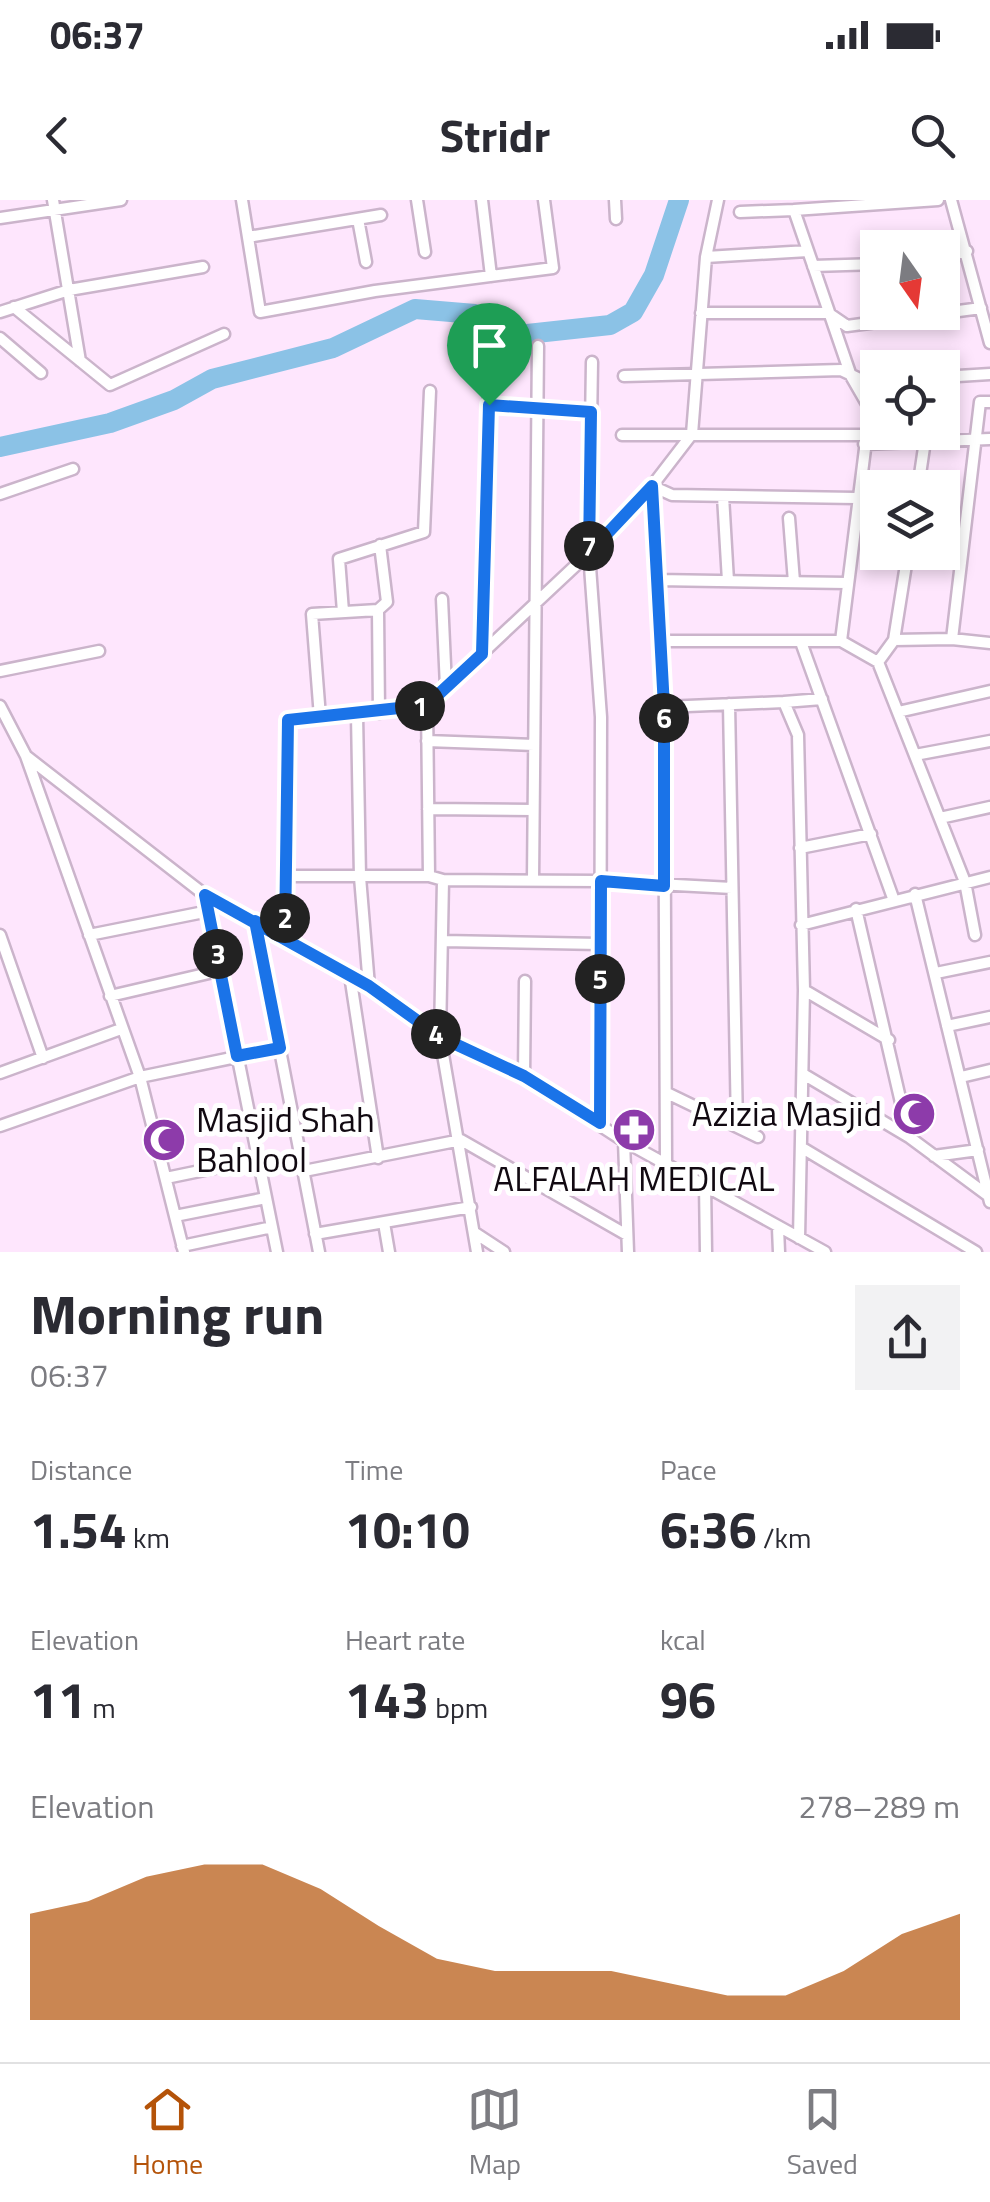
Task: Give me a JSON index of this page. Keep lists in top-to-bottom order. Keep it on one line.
{"places":{"mosque":["Azizia Masjid","Masjid Shah Bahlool"],"pharmacy":["ALFALAH MEDICAL"]},"north":"bottom","page":{"status":"06:37","header":"Stridr","pins":["7","1","6","2","3","5","4"],"heading":["Morning run","06:37"],"stats":[["Distance","1.54 km"],["Time","10:10"],["Pace","6:36 /km"],["Elevation","11 m"],["Heart rate","143 bpm"],["kcal","96"]],"chart":["Elevation","278–289 m"],"tabs":["Home","Map","Saved"]}}
